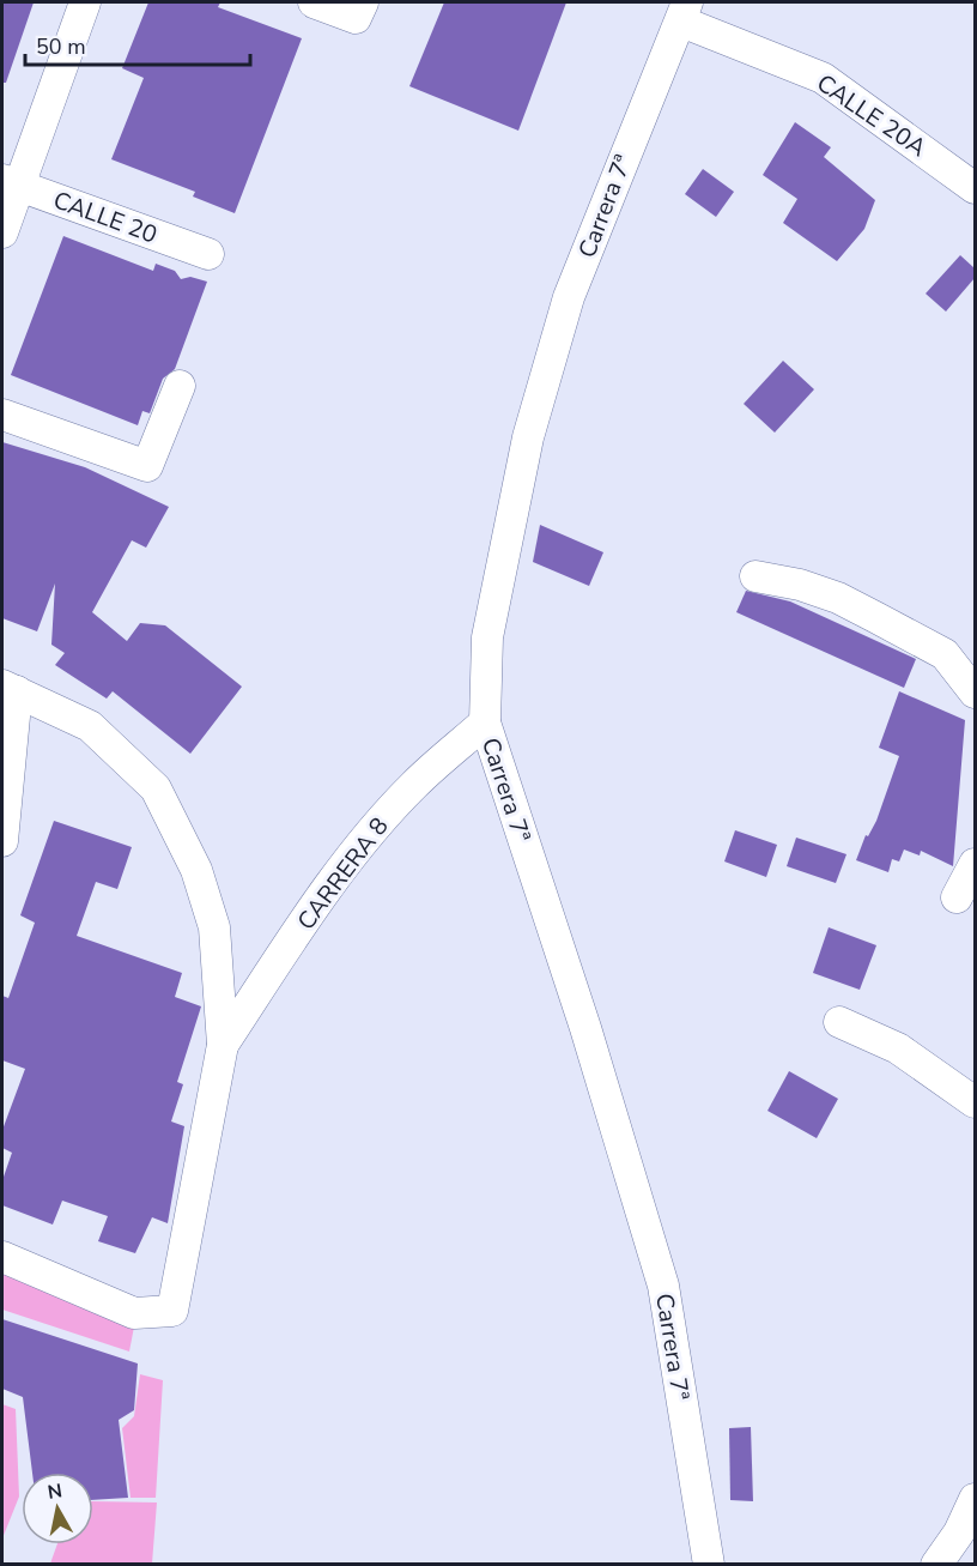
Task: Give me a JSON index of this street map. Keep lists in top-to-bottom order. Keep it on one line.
{"streets":{"street":["CALLE 20A","Carrera 7ª","CALLE 20","CARRERA 8"]},"crossings":[["CALLE 20A","Carrera 7ª"],["Carrera 7ª","CARRERA 8"]],"scale_bar":"50 m","north":"top"}
